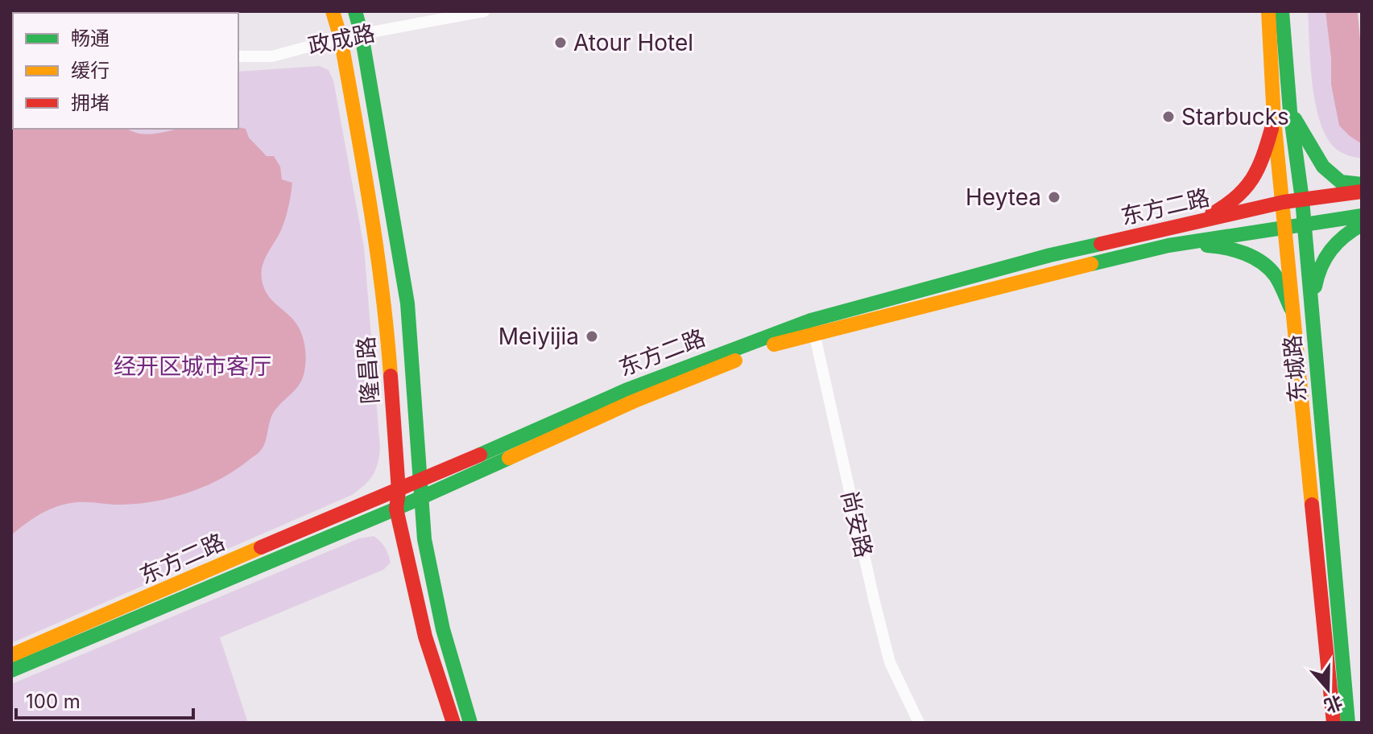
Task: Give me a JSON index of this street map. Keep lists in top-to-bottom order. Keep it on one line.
{"streets":{"main road":["东方二路","东城路","隆昌路"],"street":["政成路","尚安路"]},"crossings":[["政成路","隆昌路"],["东方二路","东城路"],["东方二路","隆昌路"],["东方二路","尚安路"]],"parks":["经开区城市客厅"],"places":["Atour Hotel","Starbucks","Heytea","Meiyijia"],"legend":["畅通","缓行","拥堵"],"scale_bar":"100 m","north":"bottom"}
